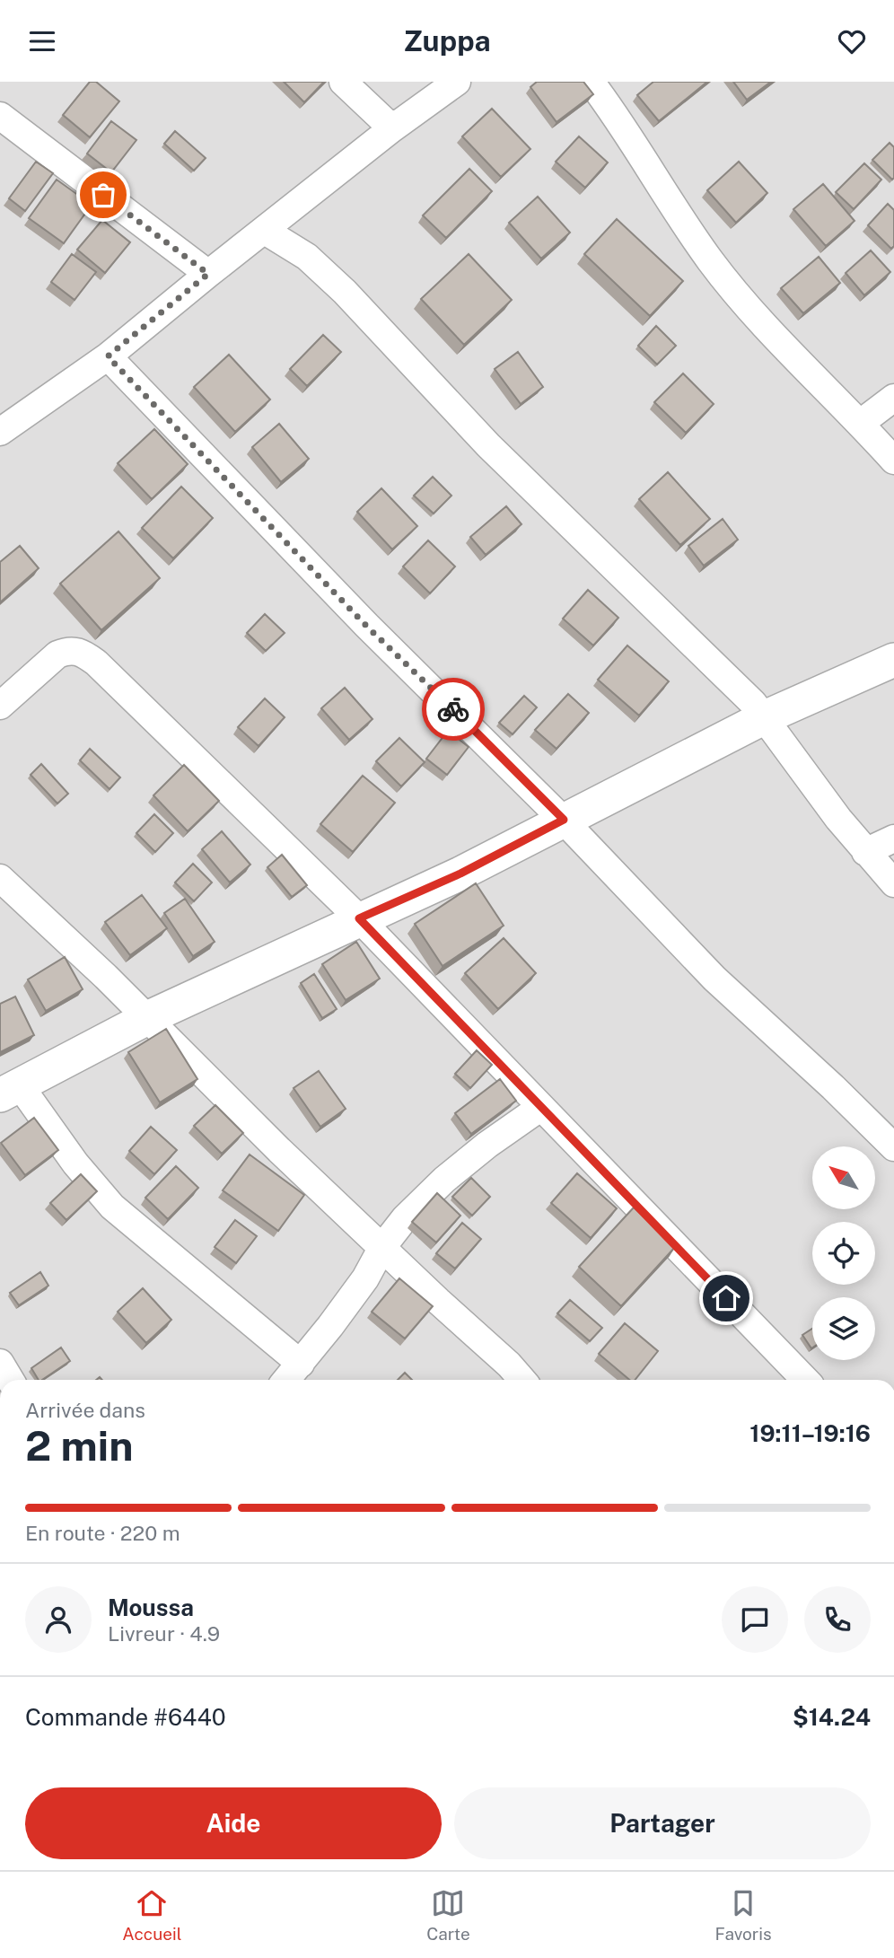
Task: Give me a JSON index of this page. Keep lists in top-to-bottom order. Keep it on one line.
{"north":"top left","page":{"header":"Zuppa","heading":["2 min","Arrivée dans","19:11–19:16"],"panel":["Moussa","Livreur · 4.9","Commande #6440","$14.24"],"bar":"En route · 220 m","buttons":["Aide","Partager"],"tabs":["Accueil","Carte","Favoris"]}}
